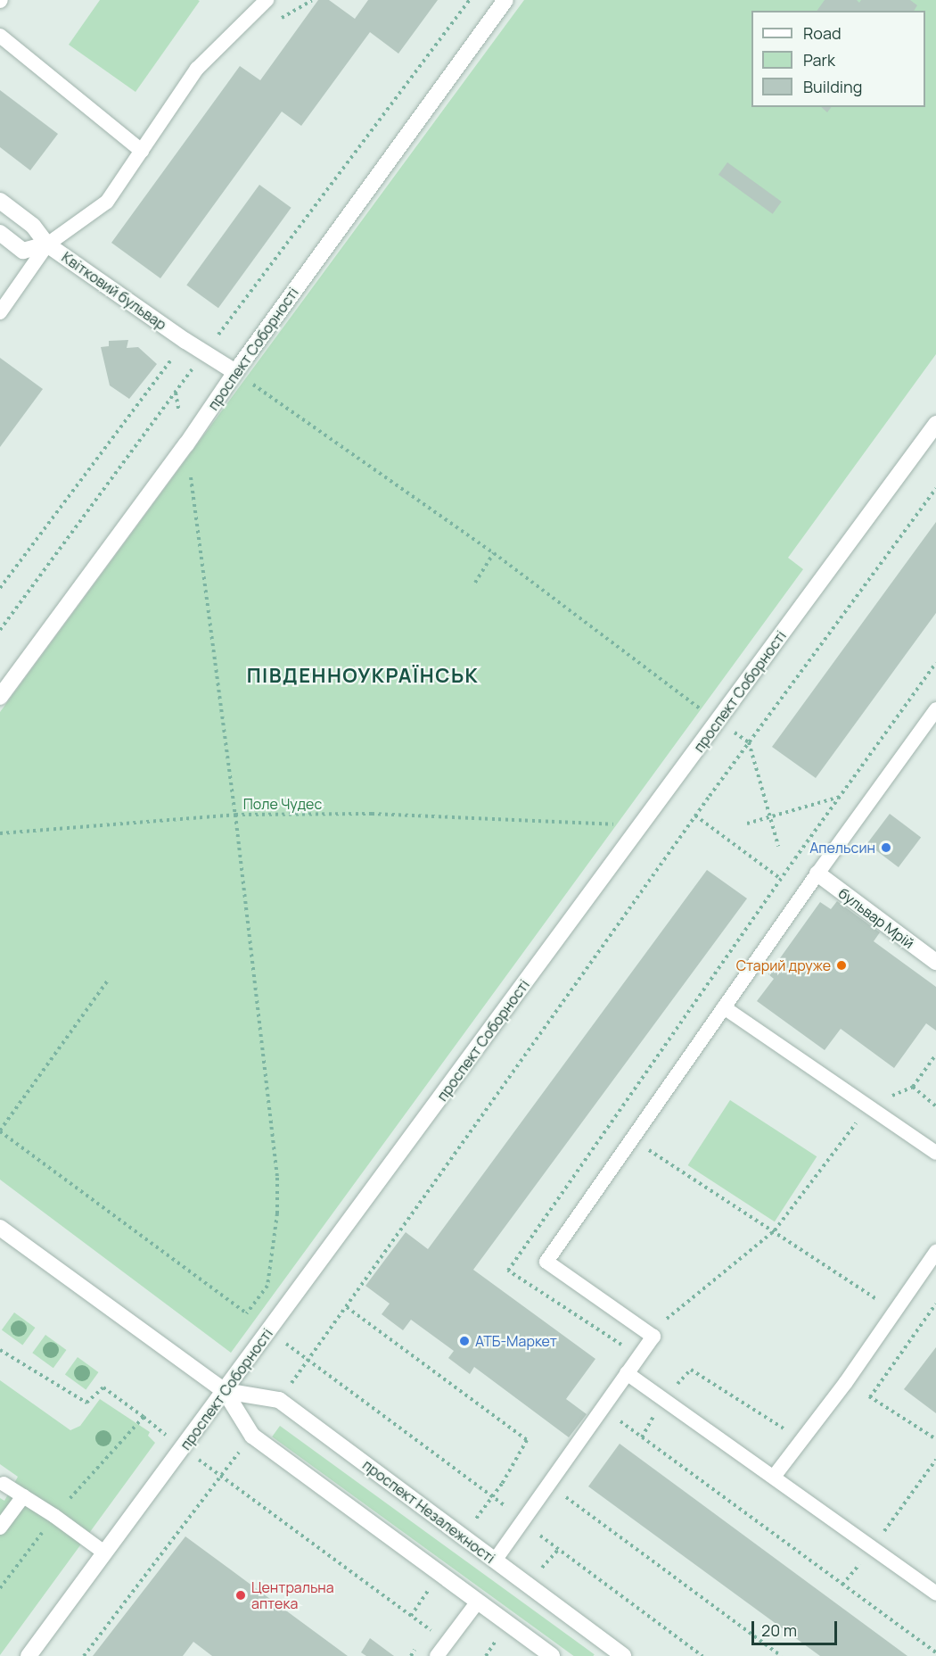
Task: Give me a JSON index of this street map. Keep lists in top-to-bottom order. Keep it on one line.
{"streets":{"street":["Квітковий бульвар","проспект Соборності","бульвар Мрій","проспект Незалежності"]},"crossings":[["Квітковий бульвар","проспект Соборності"],["проспект Соборності","проспект Незалежності"]],"districts":["ПІВДЕННОУКРАЇНСЬК"],"parks":["Поле Чудес"],"places":["Апельсин","Старий друже","АТБ-Маркет","Центральна аптека"],"legend":["Road","Park","Building"],"scale_bar":"20 m"}
